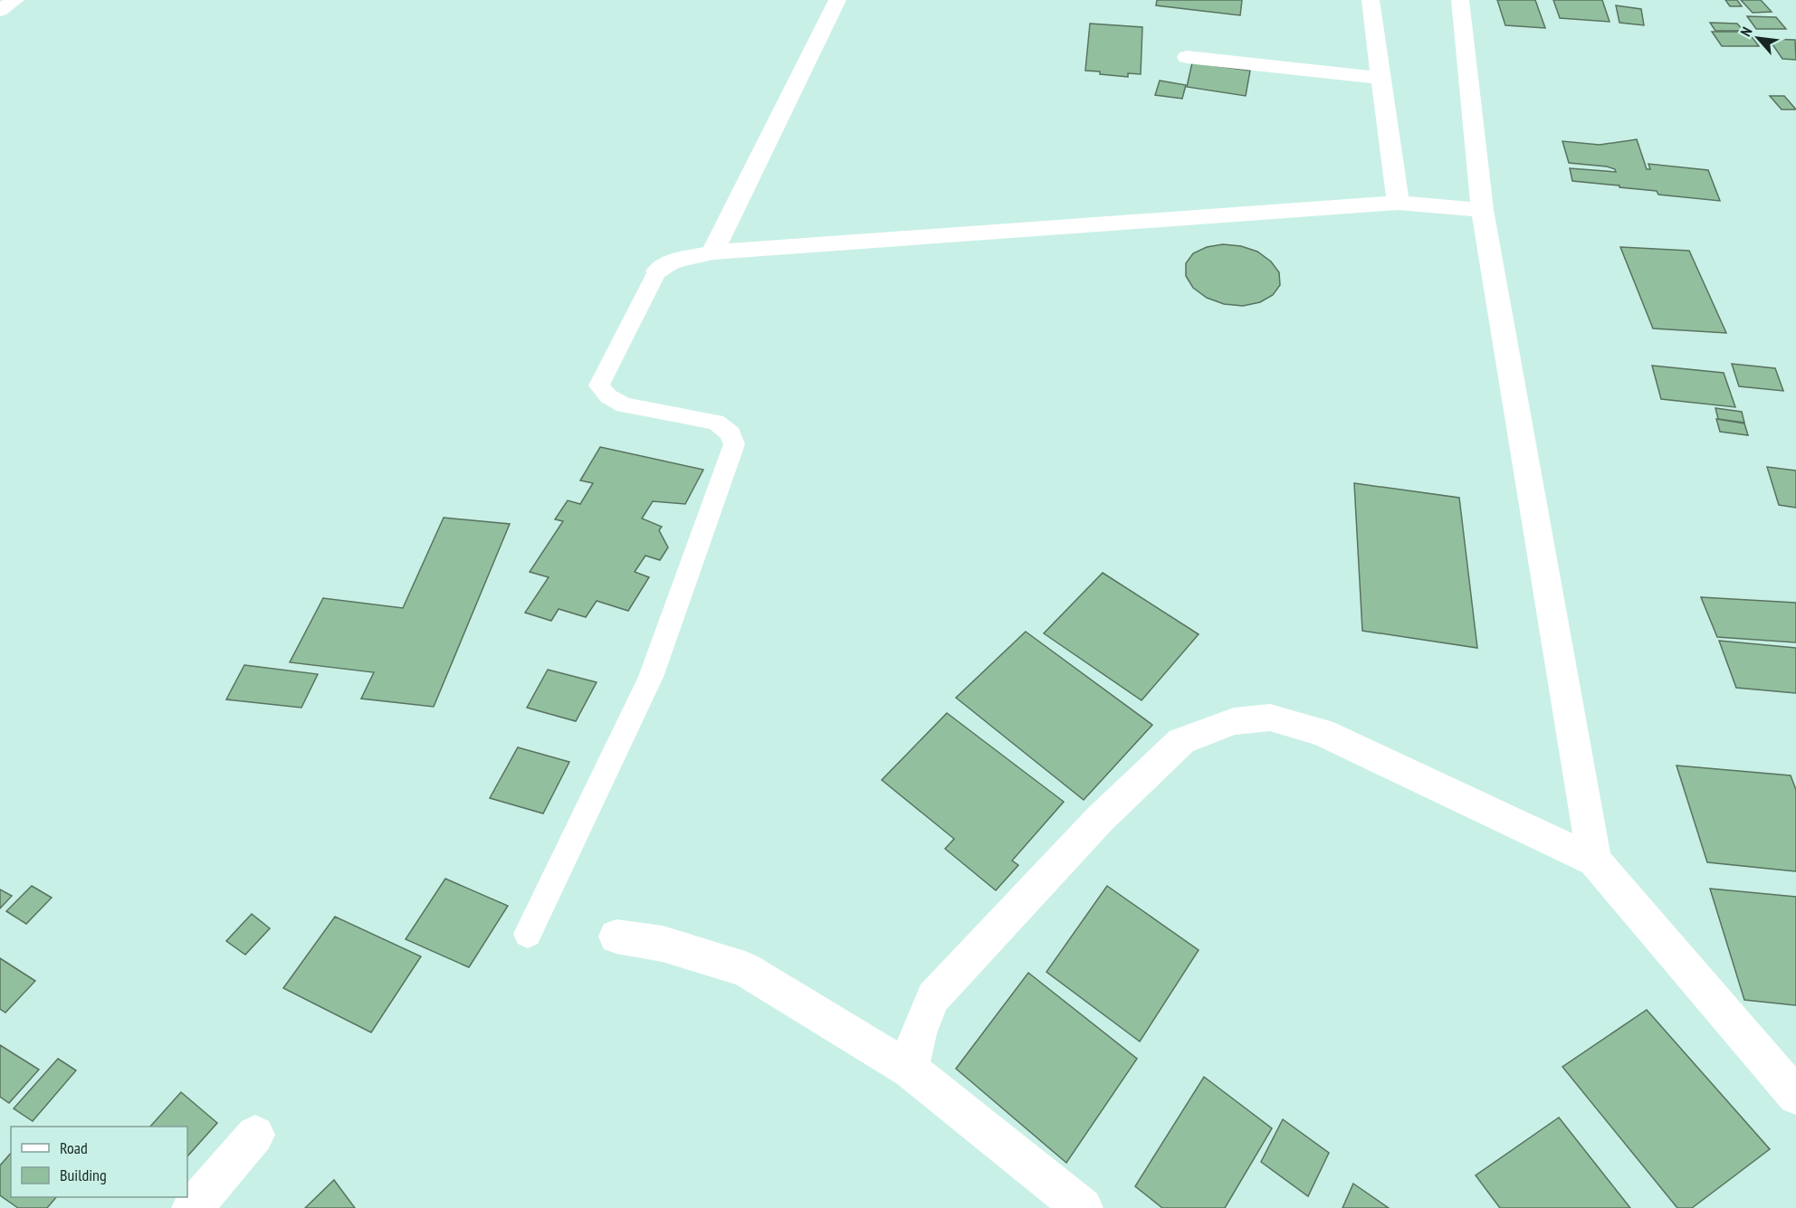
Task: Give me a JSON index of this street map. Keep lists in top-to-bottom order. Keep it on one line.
{"legend":["Road","Building"],"north":"top left"}
